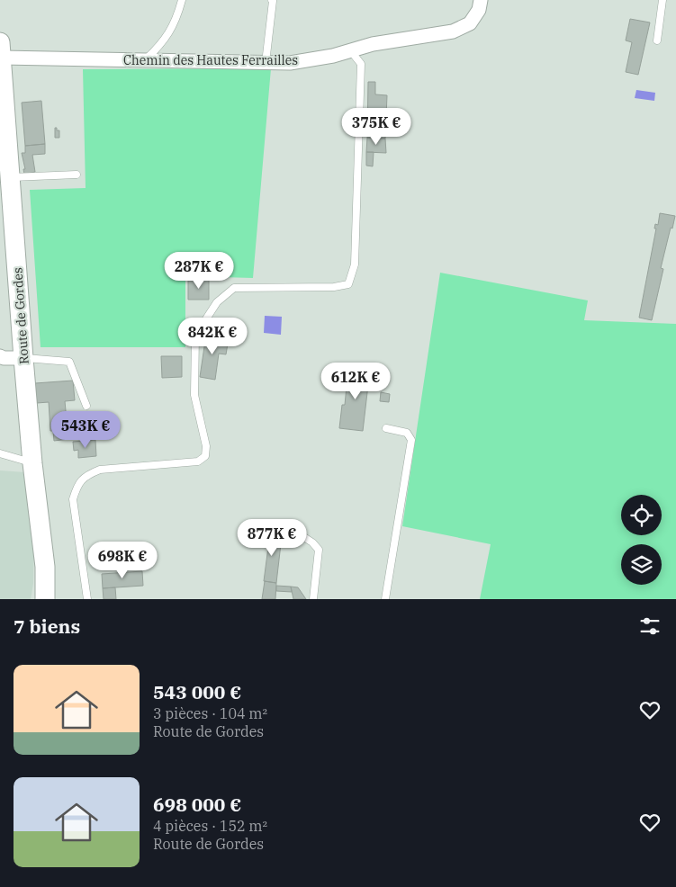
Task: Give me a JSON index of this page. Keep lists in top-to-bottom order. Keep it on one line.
{"streets":{"street":["Chemin des Hautes Ferrailles","Route de Gordes"]},"crossings":[["Chemin des Hautes Ferrailles","Route de Gordes"]],"page":{"price":["375K €","287K €","842K €","612K €","543K €","877K €","698K €"],"heading":"7 biens","list":[{"name":"543 000 €","note":"3 pièces · 104 m² · Route de Gordes"},{"name":"698 000 €","note":"4 pièces · 152 m² · Route de Gordes"}]}}
